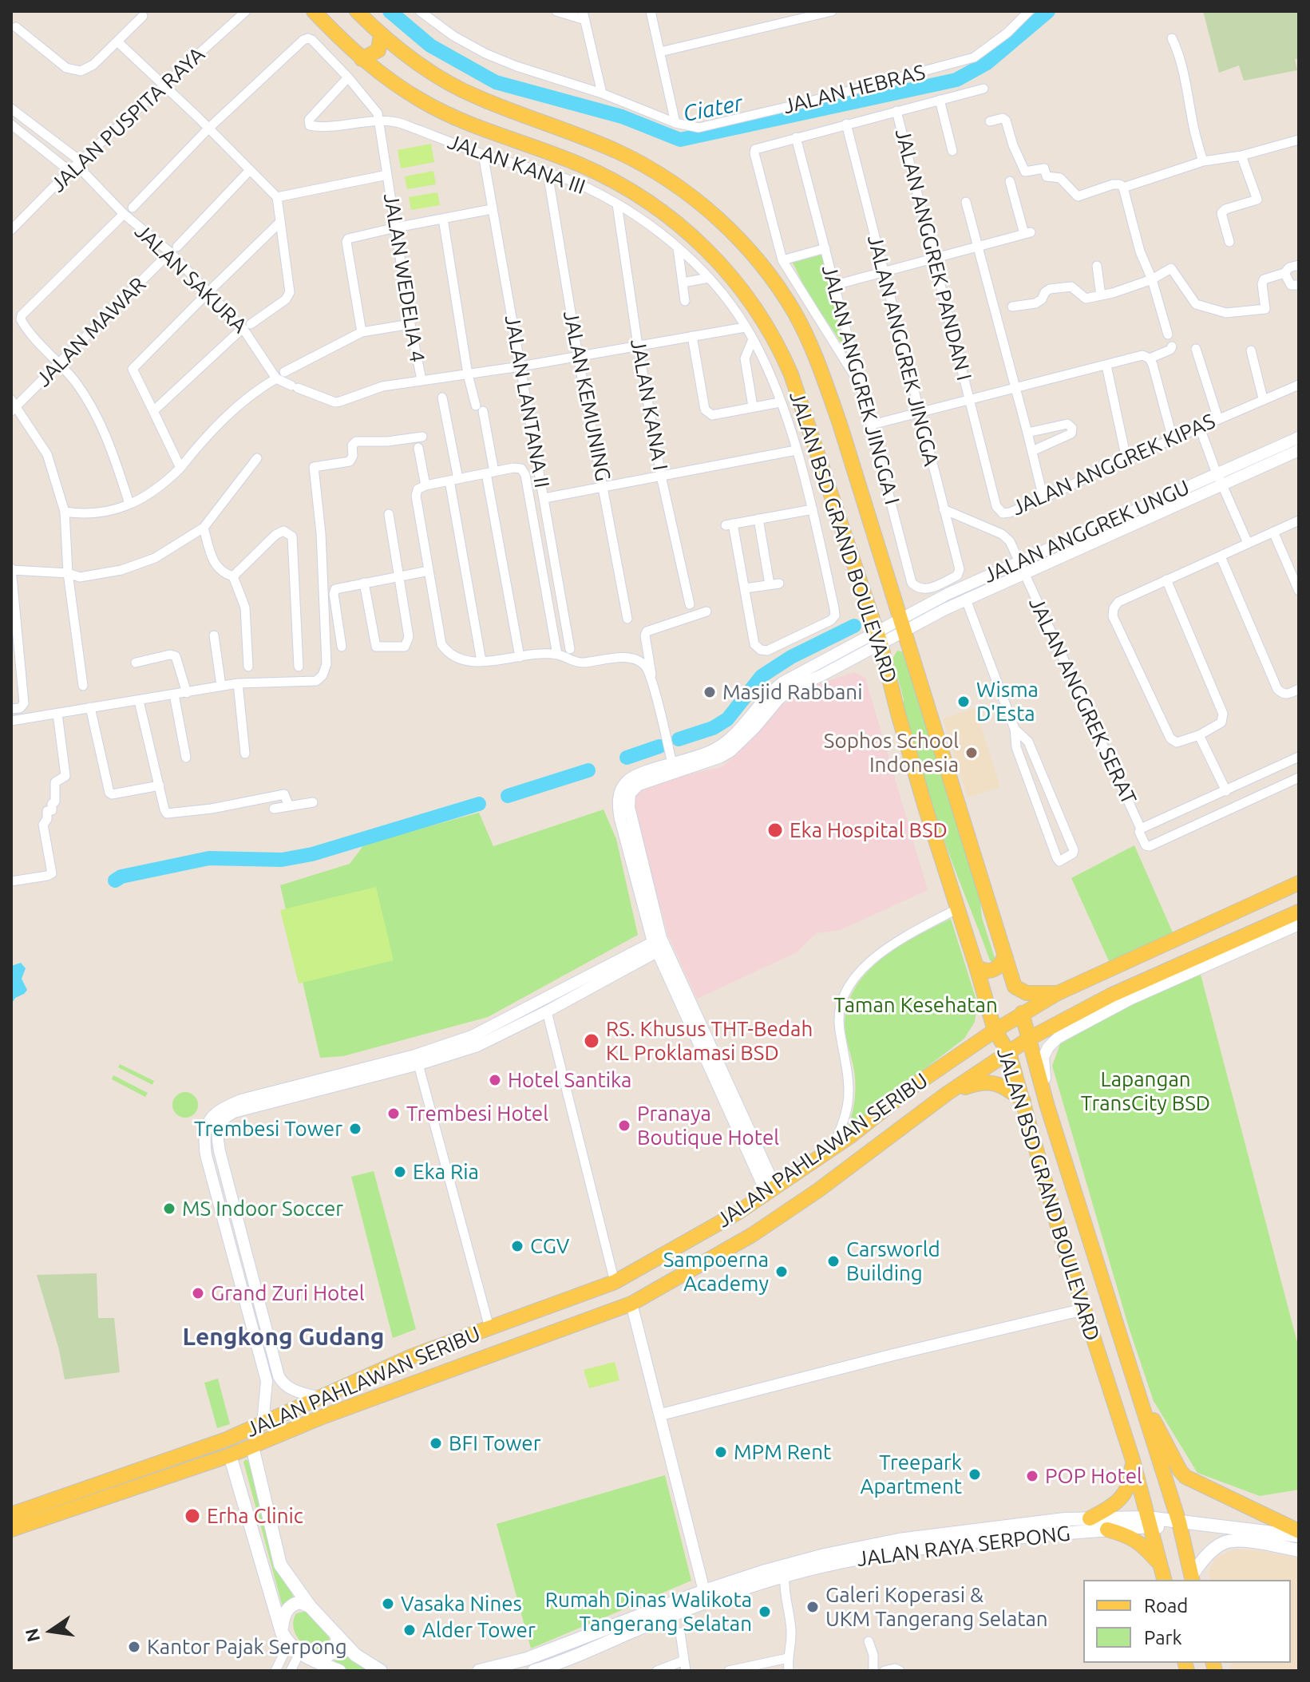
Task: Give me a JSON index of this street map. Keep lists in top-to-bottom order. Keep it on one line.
{"streets":{"main road":["JALAN BSD GRAND BOULEVARD","JALAN PAHLAWAN SERIBU","JALAN RAYA SERPONG"],"street":["JALAN HEBRAS","JALAN PUSPITA RAYA","JALAN KANA III","JALAN ANGGREK PANDAN I","JALAN WEDELIA 4","JALAN SAKURA","JALAN MAWAR","JALAN ANGGREK JINGGA","JALAN ANGGREK JINGGA I","JALAN KEMUNING","JALAN LANTANA II","JALAN KANA I","JALAN ANGGREK KIPAS","JALAN ANGGREK UNGU","JALAN ANGGREK SERAT"]},"crossings":[["JALAN PUSPITA RAYA","JALAN SAKURA"],["JALAN KANA III","JALAN WEDELIA 4"],["JALAN KANA III","JALAN KEMUNING"],["JALAN KANA III","JALAN LANTANA II"],["JALAN KANA III","JALAN KANA I"],["JALAN ANGGREK PANDAN I","JALAN ANGGREK KIPAS"],["JALAN SAKURA","JALAN MAWAR"],["JALAN ANGGREK JINGGA","JALAN ANGGREK JINGGA I"],["JALAN ANGGREK JINGGA","JALAN ANGGREK SERAT"],["JALAN ANGGREK UNGU","JALAN BSD GRAND BOULEVARD"],["JALAN ANGGREK UNGU","JALAN ANGGREK SERAT"],["JALAN BSD GRAND BOULEVARD","JALAN PAHLAWAN SERIBU"],["JALAN BSD GRAND BOULEVARD","JALAN RAYA SERPONG"]],"districts":["Lengkong Gudang"],"water":["Ciater"],"parks":["Taman Kesehatan","Lapangan TransCity BSD"],"places":["Masjid Rabbani","Wisma D'Esta","Sophos School Indonesia","Eka Hospital BSD","RS. Khusus THT-Bedah KL Proklamasi BSD","Hotel Santika","Trembesi Hotel","Pranaya Boutique Hotel","Trembesi Tower","Eka Ria","MS Indoor Soccer","CGV","Carsworld Building","Sampoerna Academy","Grand Zuri Hotel","BFI Tower","MPM Rent","Treepark Apartment","POP Hotel","Erha Clinic","Vasaka Nines","Galeri Koperasi & UKM Tangerang Selatan","Rumah Dinas Walikota Tangerang Selatan","Alder Tower","Kantor Pajak Serpong"],"legend":["Road","Park"],"north":"left"}
